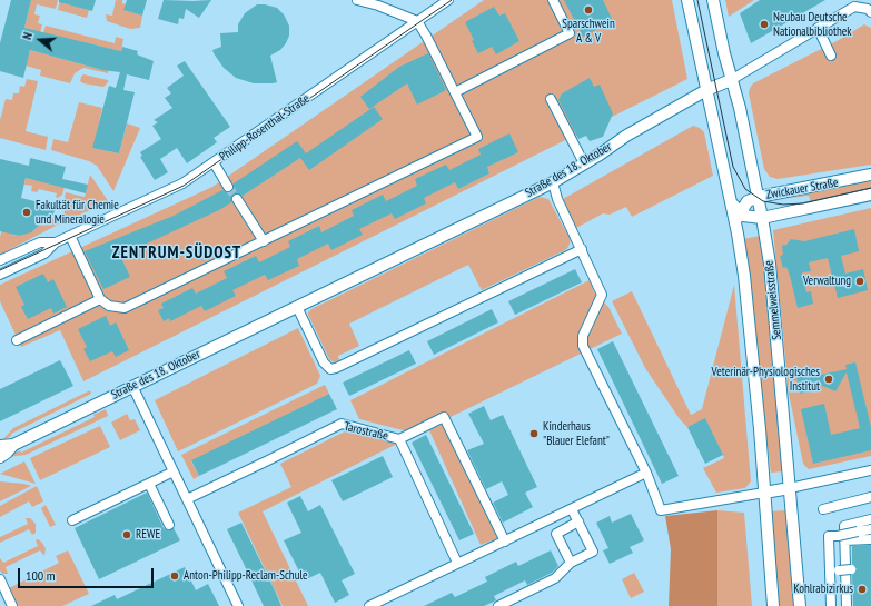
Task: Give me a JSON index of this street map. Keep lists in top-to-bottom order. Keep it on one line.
{"streets":{"main road":["Straße des 18. Oktober","Zwickauer Straße","Semmelweisstraße"],"street":["Philipp-Rosenthal-Straße","Tarostraße"]},"crossings":[["Straße des 18. Oktober","Semmelweisstraße"],["Zwickauer Straße","Semmelweisstraße"]],"districts":["ZENTRUM-SÜDOST"],"places":["Sparschwein A & V","Neubau Deutsche Nationalbibliothek","Fakultät für Chemie und Mineralogie","Verwaltung","Veterinär-Physiologisches Institut","Kinderhaus \"Blauer Elefant\"","REWE","Anton-Philipp-Reclam-Schule","Kohlrabizirkus"],"scale_bar":"100 m","north":"left"}
